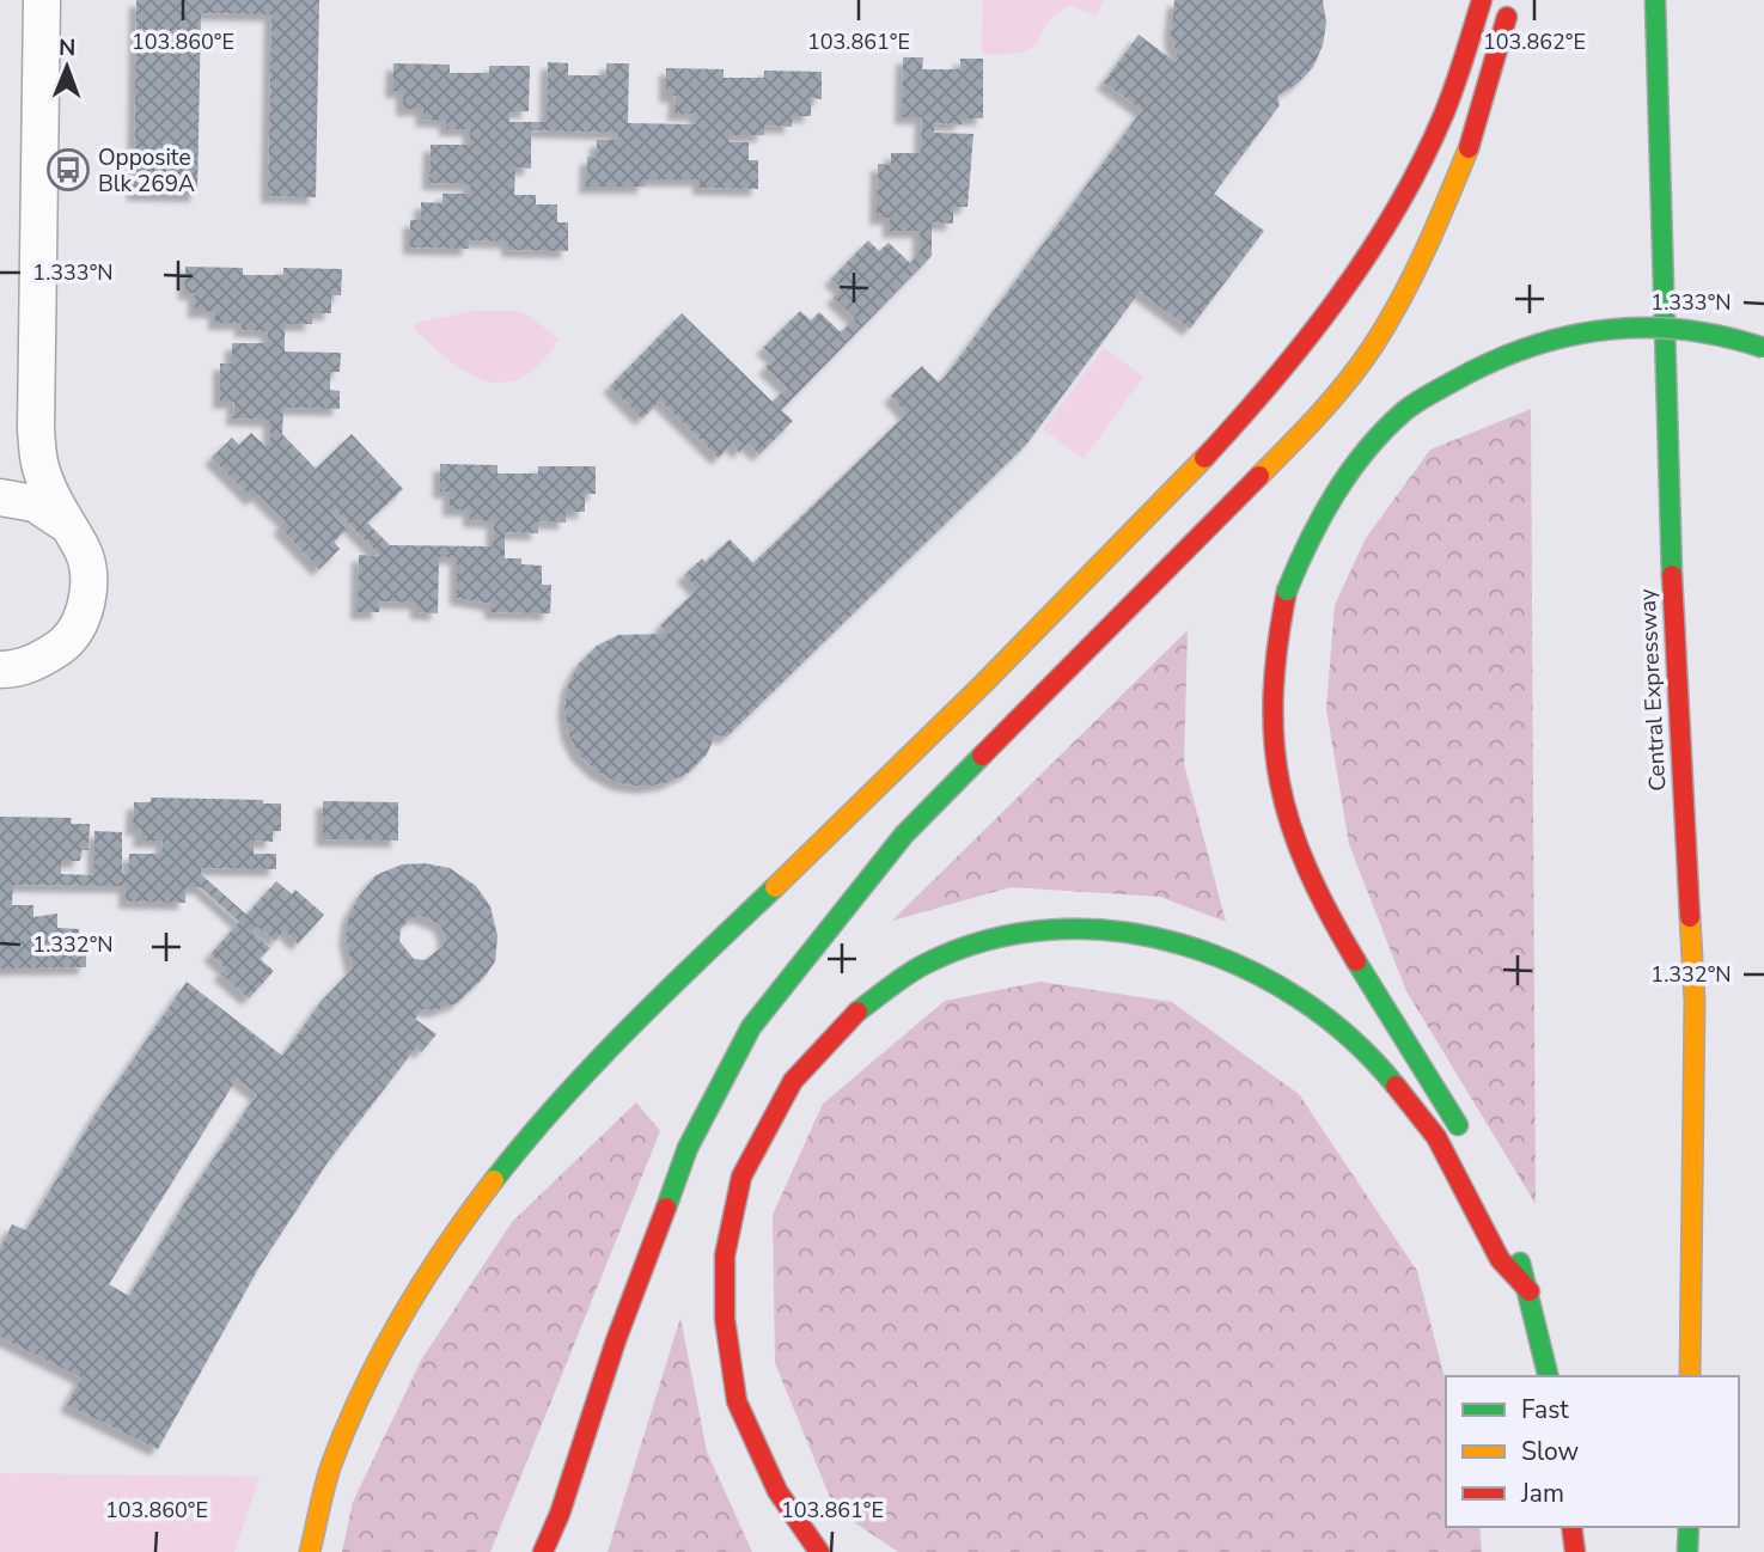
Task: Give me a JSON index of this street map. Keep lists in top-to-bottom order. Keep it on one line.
{"streets":{"highway":["Central Expressway"]},"places":{"bus stop":["Opposite Blk 269A"]},"legend":["Fast","Slow","Jam"],"north":"top","coordinates":["103.860°E","103.861°E","103.862°E","1.333°N","1.332°N"]}
